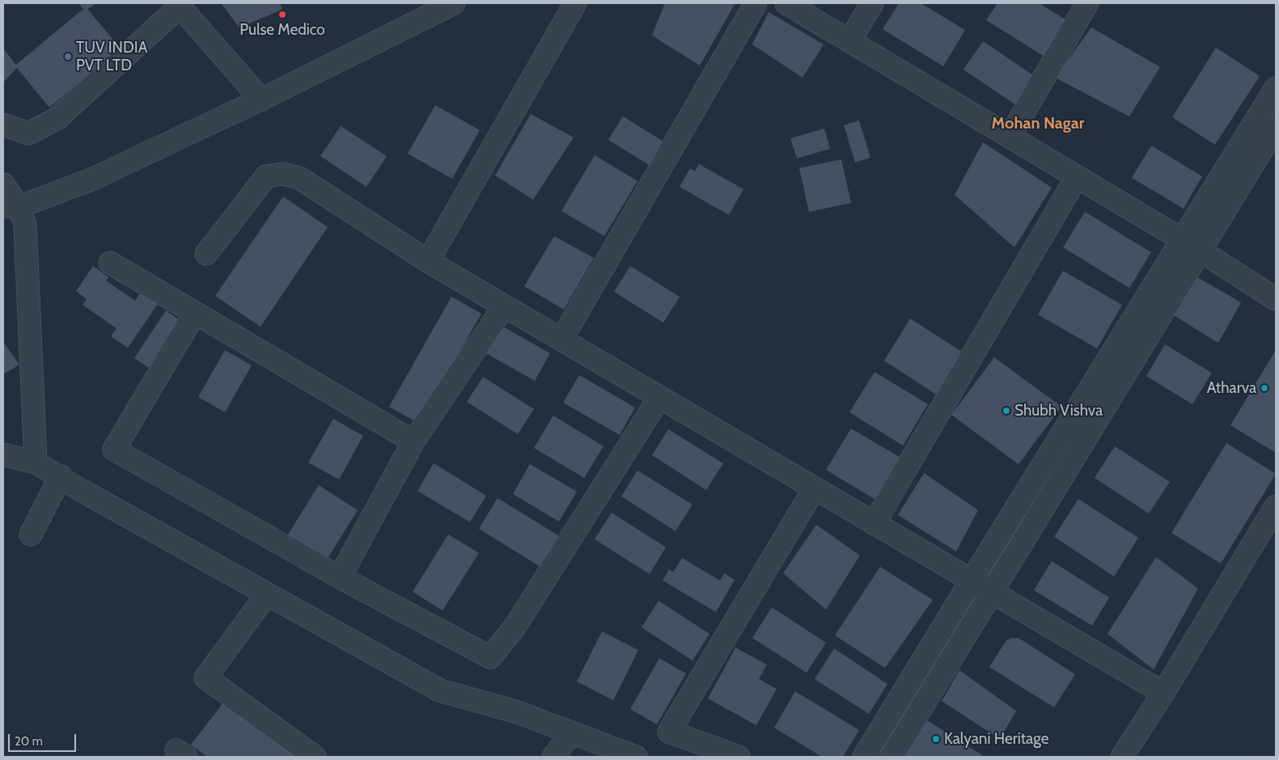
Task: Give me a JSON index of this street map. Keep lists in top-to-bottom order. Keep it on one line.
{"districts":["Mohan Nagar"],"places":["Pulse Medico","TUV INDIA PVT LTD","Atharva","Shubh Vishva","Kalyani Heritage"],"scale_bar":"20 m"}
